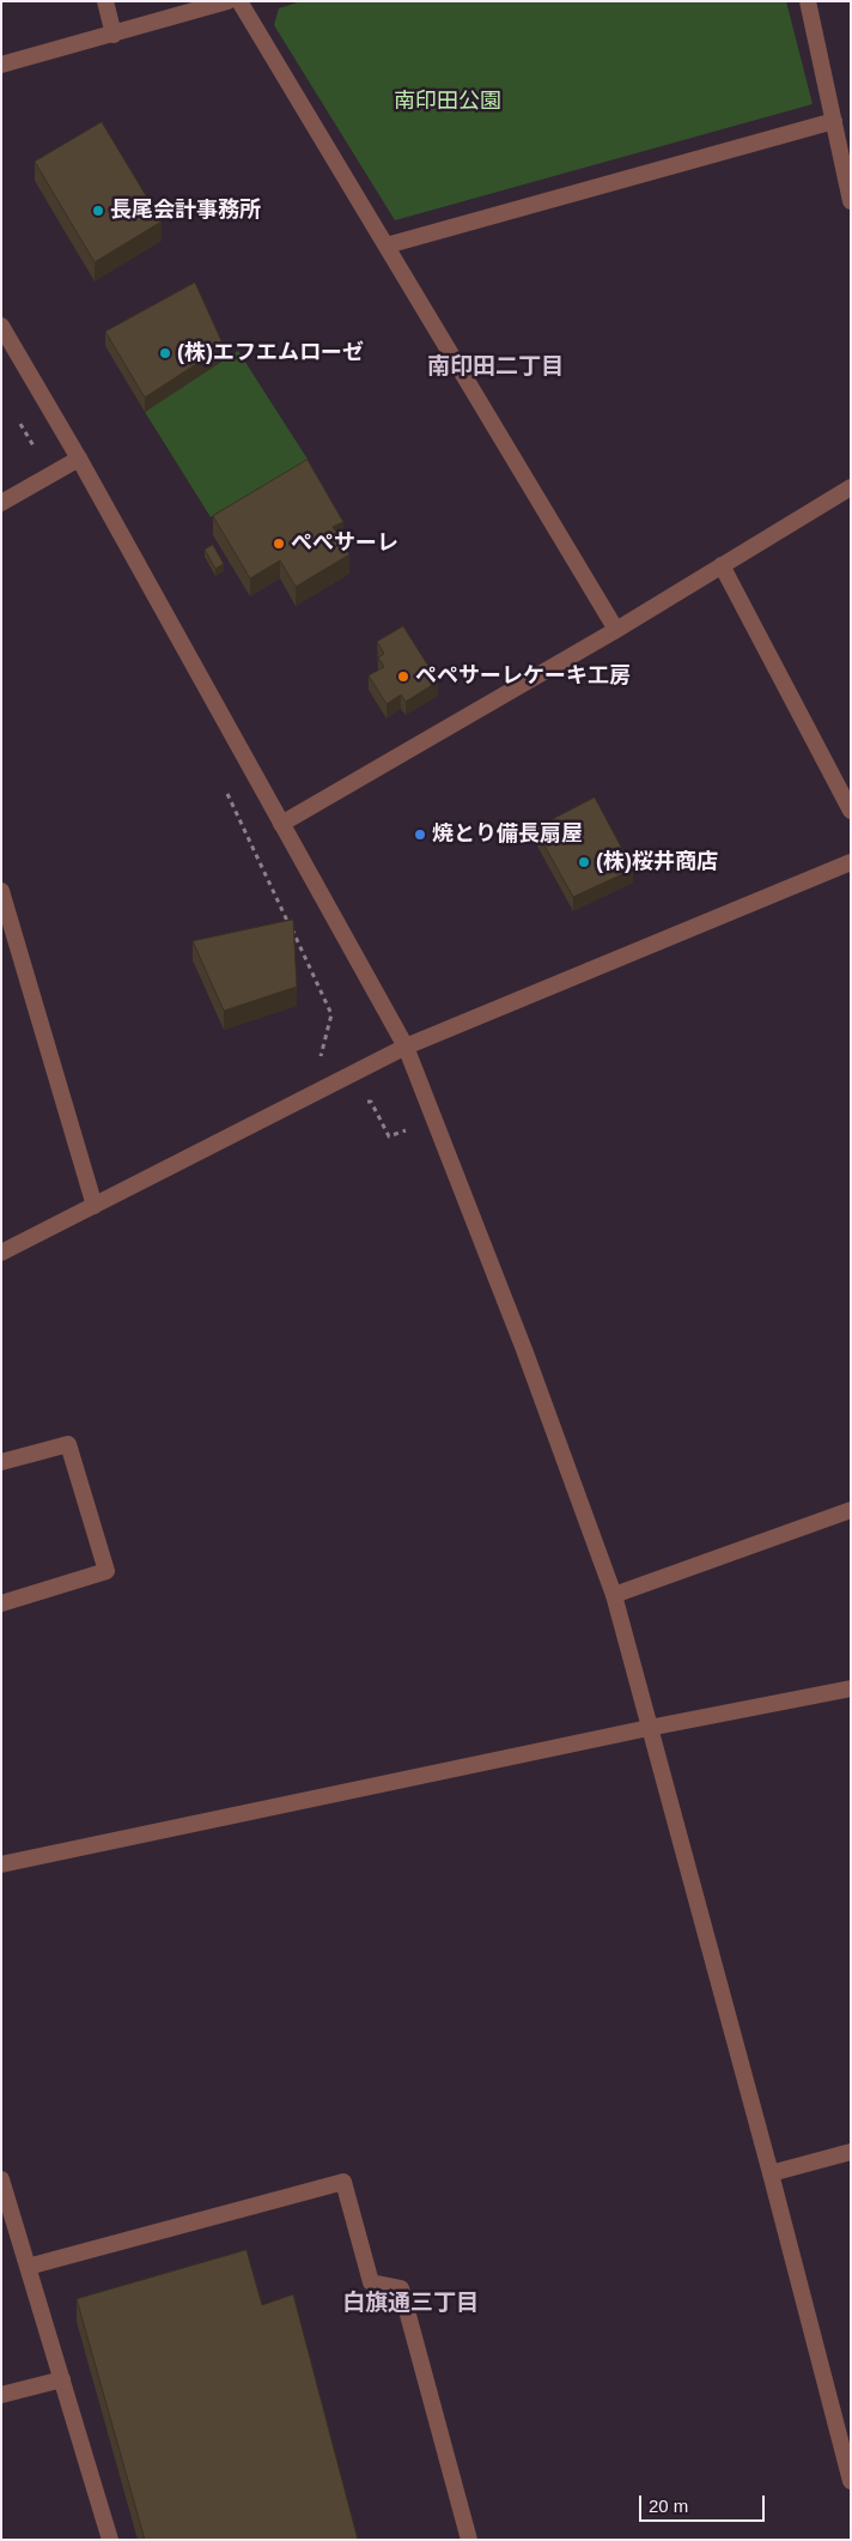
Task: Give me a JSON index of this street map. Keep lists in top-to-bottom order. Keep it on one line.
{"districts":["南印田二丁目","白旗通三丁目"],"parks":["南印田公園"],"places":["長尾会計事務所","(株)エフエムローゼ","ぺぺサーレ","ペペサーレケーキ工房","焼とり備長扇屋","(株)桜井商店"],"scale_bar":"20 m"}
